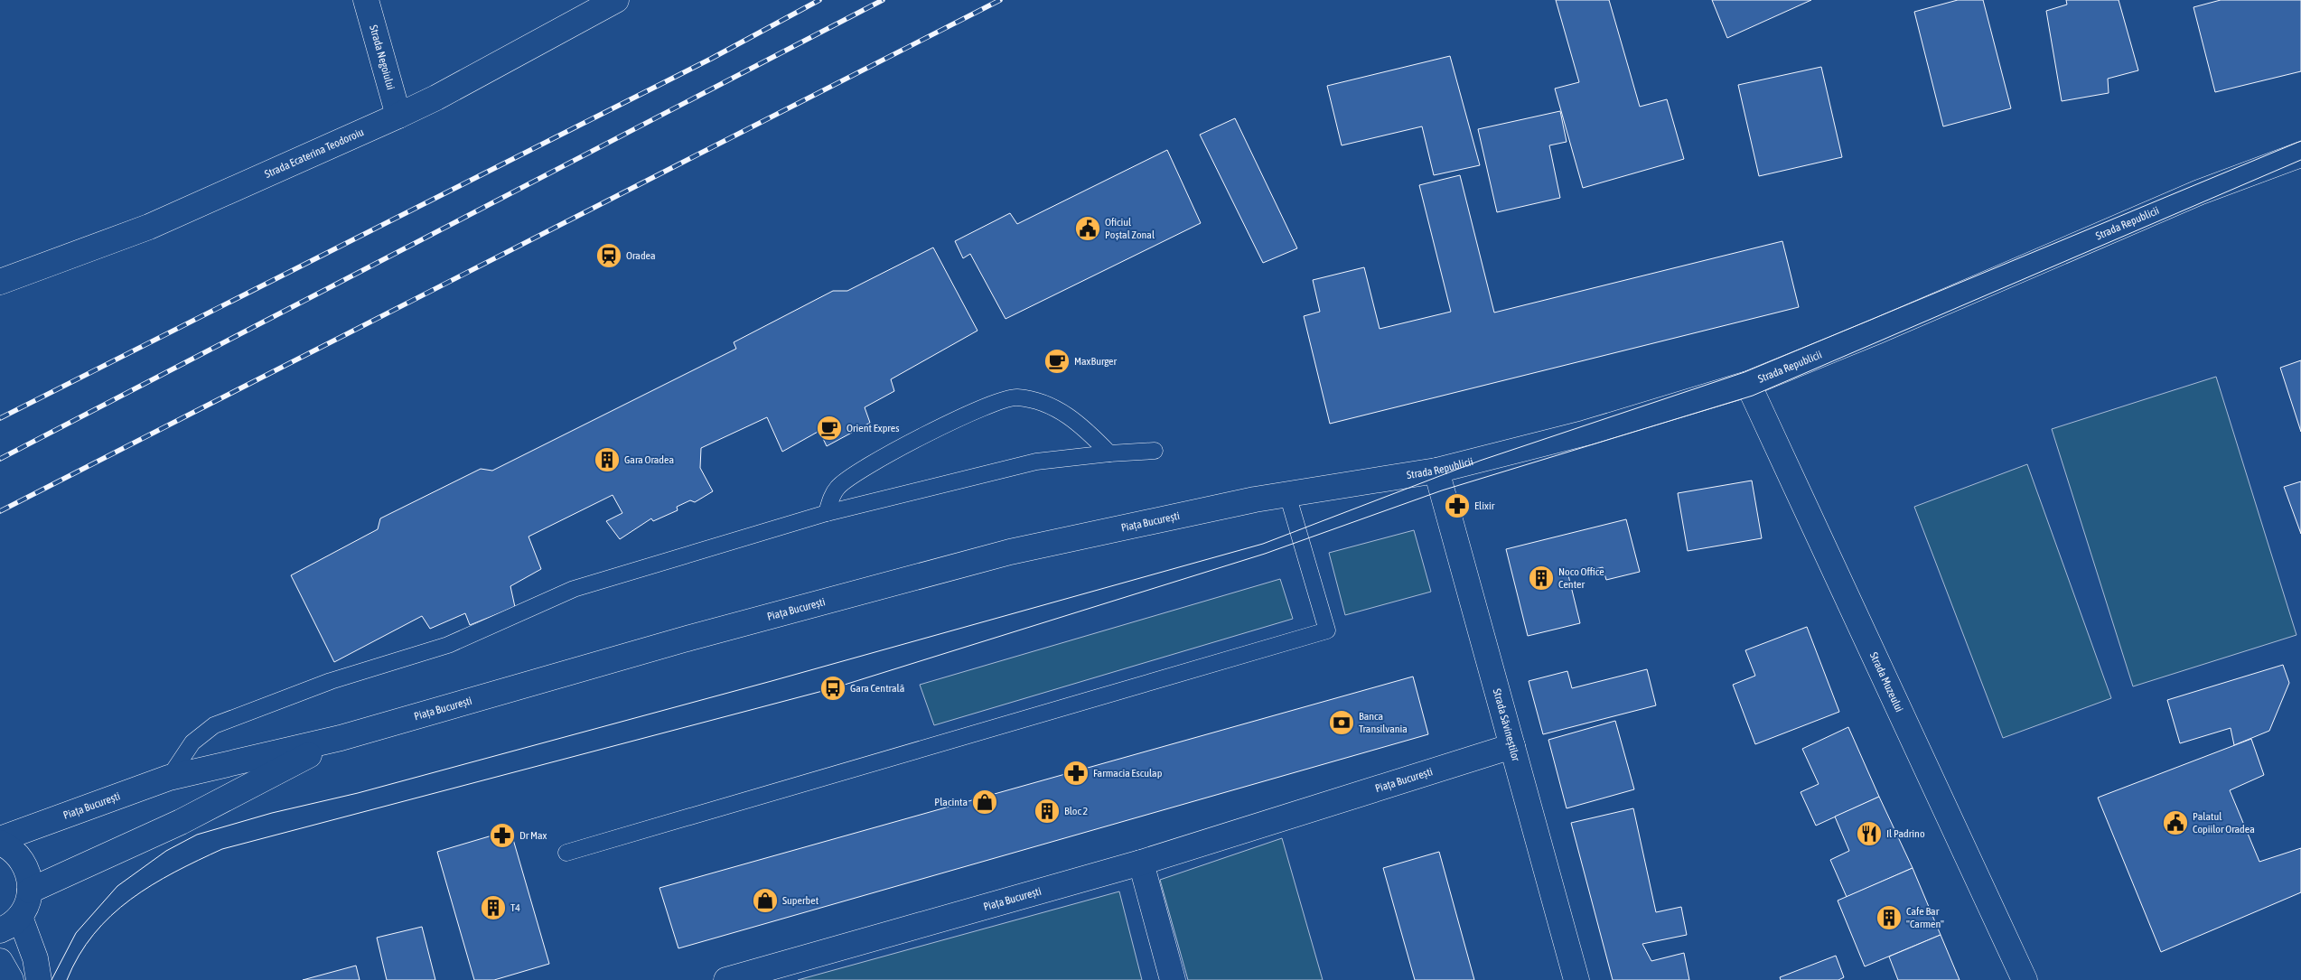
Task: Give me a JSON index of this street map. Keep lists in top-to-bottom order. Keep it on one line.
{"streets":{"main road":["Strada Negoiului","Strada Ecaterina Teodoroiu","Strada Republicii","Piața București","Strada Muzeului","Strada Săvineștilor"]},"crossings":[["Strada Negoiului","Strada Ecaterina Teodoroiu"],["Strada Republicii","Piața București"],["Strada Republicii","Strada Muzeului"],["Strada Republicii","Strada Săvineștilor"],["Piața București","Strada Săvineștilor"]],"places":{"public building":["Oficiul Poștal Zonal","Palatul Copiilor Oradea"],"station":["Oradea"],"cafe":["MaxBurger","Orient Expres"],"building":["Gara Oradea","Noco Office Center","Bloc 2","T4","Cafe Bar \"Carmen\""],"pharmacy":["Elixir","Farmacia Esculap","Dr Max"],"bus stop":["Gara Centrală"],"bank":["Banca Transilvania"],"shop":["Placinta","Superbet"],"restaurant":["Il Padrino"]}}
